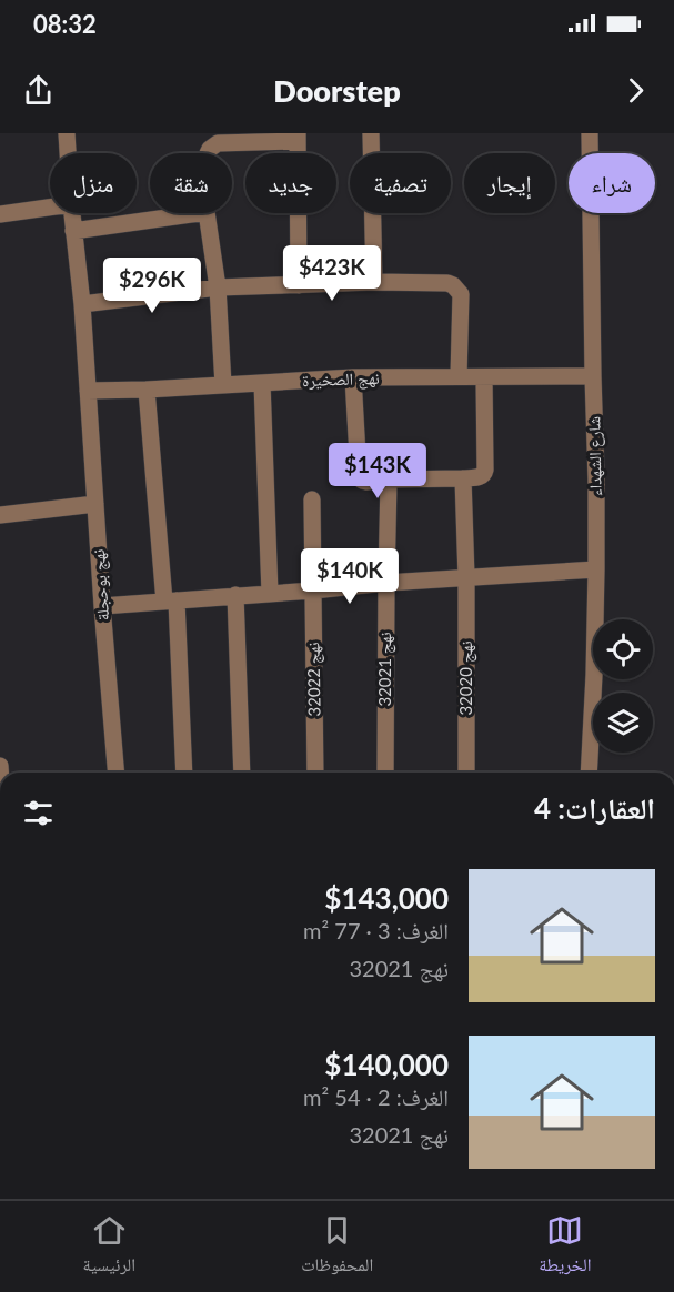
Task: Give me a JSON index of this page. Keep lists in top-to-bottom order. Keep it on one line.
{"streets":{"street":["نهج الصخيرة","شارع الشهداء","نهج بوحجلة","نهج 32021","نهج 32020","نهج 32022"]},"crossings":[["نهج الصخيرة","شارع الشهداء"],["نهج الصخيرة","نهج بوحجلة"]],"page":{"status":"08:32","header":"Doorstep","chip":["شراء","إيجار","تصفية","جديد","شقة","منزل"],"price":["$423K","$296K","$143K","$140K"],"heading":"العقارات: 4","list":[{"name":"$143,000","note":"الغرف: 3 · 77 m² · نهج 32021"},{"name":"$140,000","note":"الغرف: 2 · 54 m² · نهج 32021"}],"tabs":["الخريطة","المحفوظات","الرئيسية"]}}
